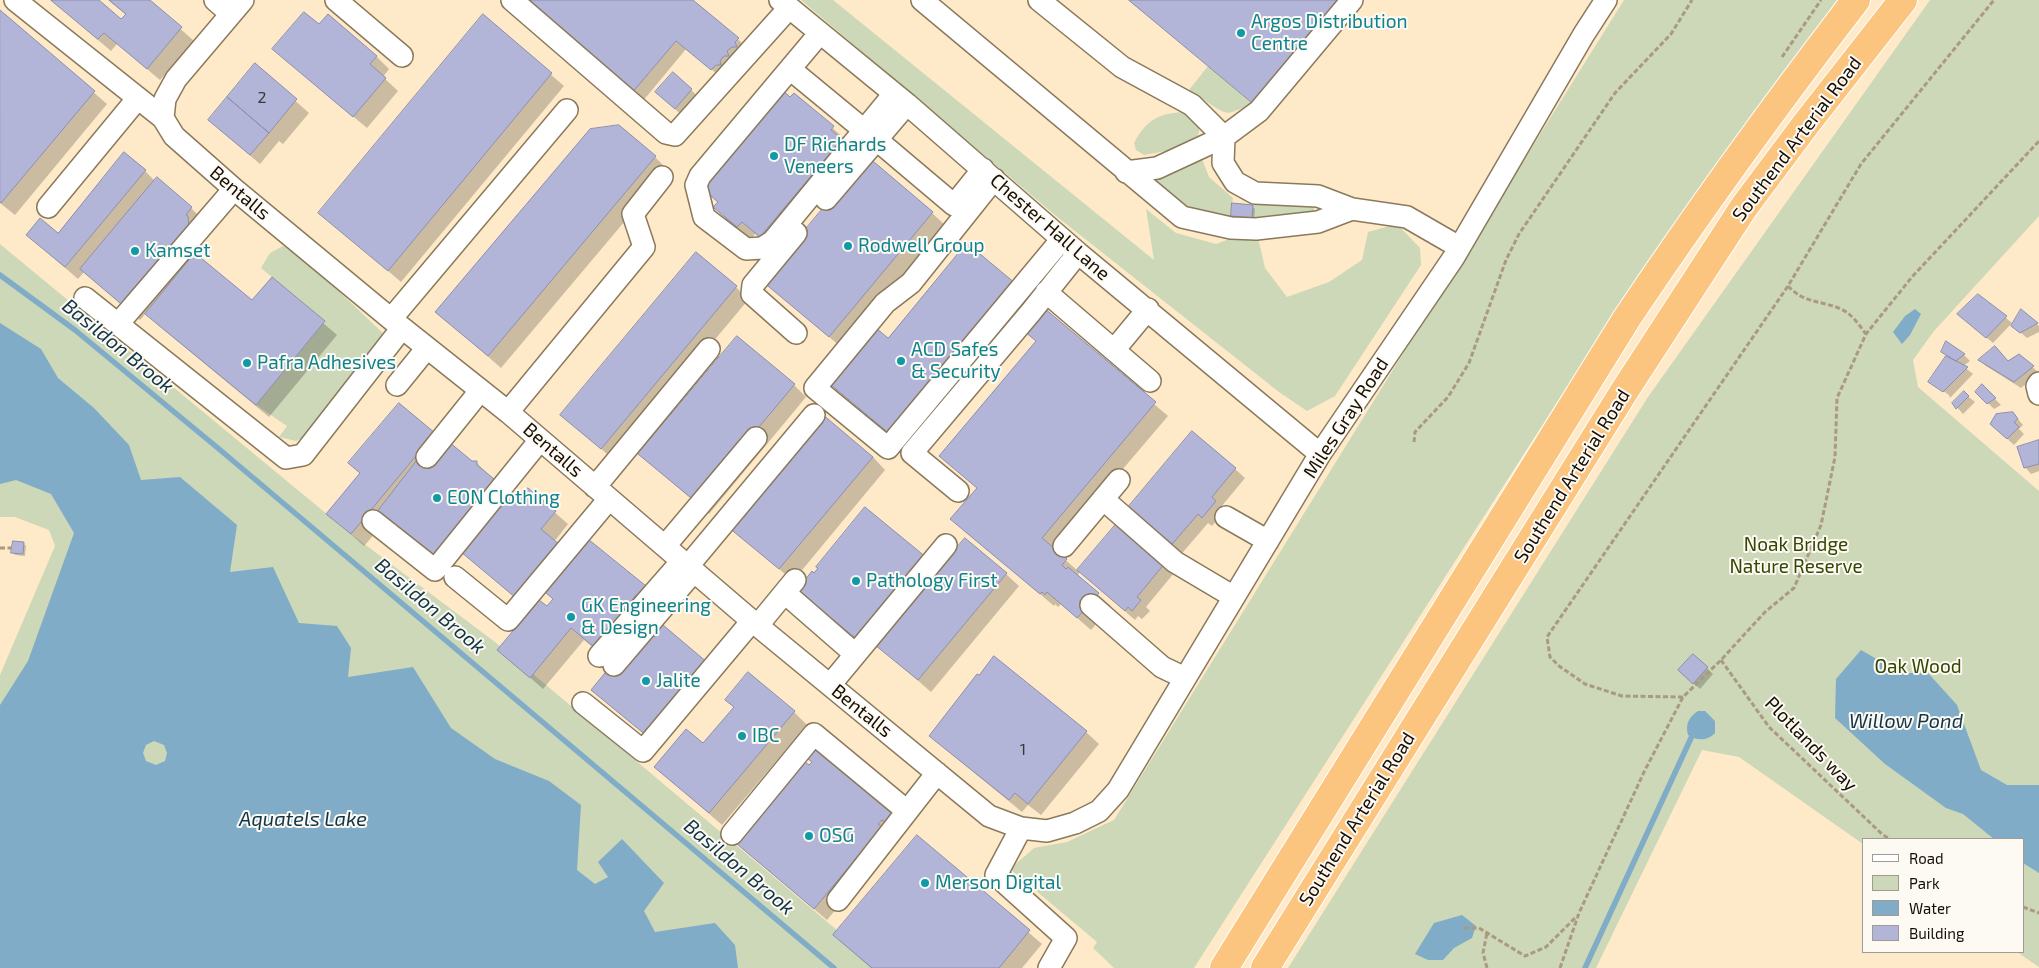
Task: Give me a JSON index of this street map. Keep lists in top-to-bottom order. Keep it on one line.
{"streets":{"highway":["Southend Arterial Road"],"street":["Bentalls","Chester Hall Lane","Miles Gray Road"],"path":["Plotlands way"]},"crossings":[["Bentalls","Miles Gray Road"],["Chester Hall Lane","Miles Gray Road"]],"water":["Basildon Brook","Willow Pond","Aquatels Lake"],"parks":["Noak Bridge Nature Reserve","Oak Wood"],"places":["Argos Distribution Centre","DF Richards Veneers","Rodwell Group","Kamset","ACD Safes & Security","Pafra Adhesives","EON Clothing","Pathology First","GK Engineering & Design","Jalite","IBC","OSG","Merson Digital"],"house_numbers":["2","1"],"legend":["Road","Park","Water","Building"]}
